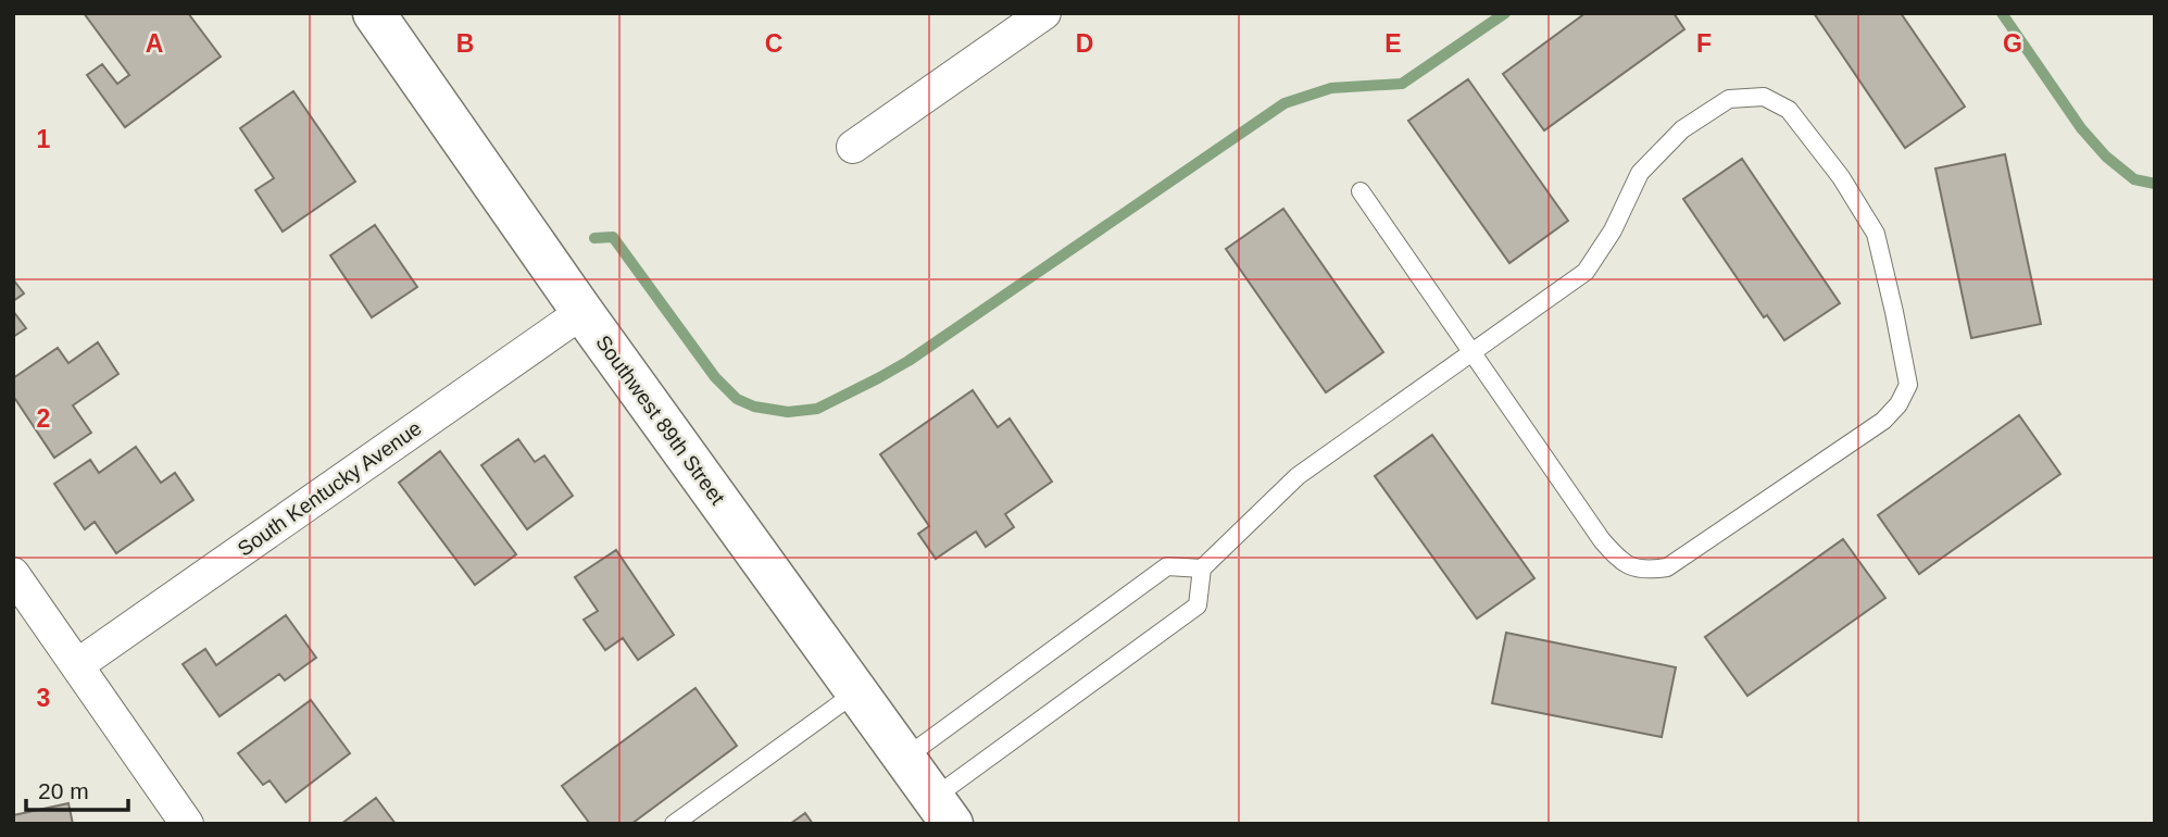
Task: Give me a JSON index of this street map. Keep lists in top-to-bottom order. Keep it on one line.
{"streets":{"main road":["Southwest 89th Street"],"street":["South Kentucky Avenue"]},"crossings":[["Southwest 89th Street","South Kentucky Avenue"]],"scale_bar":"20 m","grid":{"columns":["A","B","C","D","E","F","G"],"rows":["1","2","3"]}}
